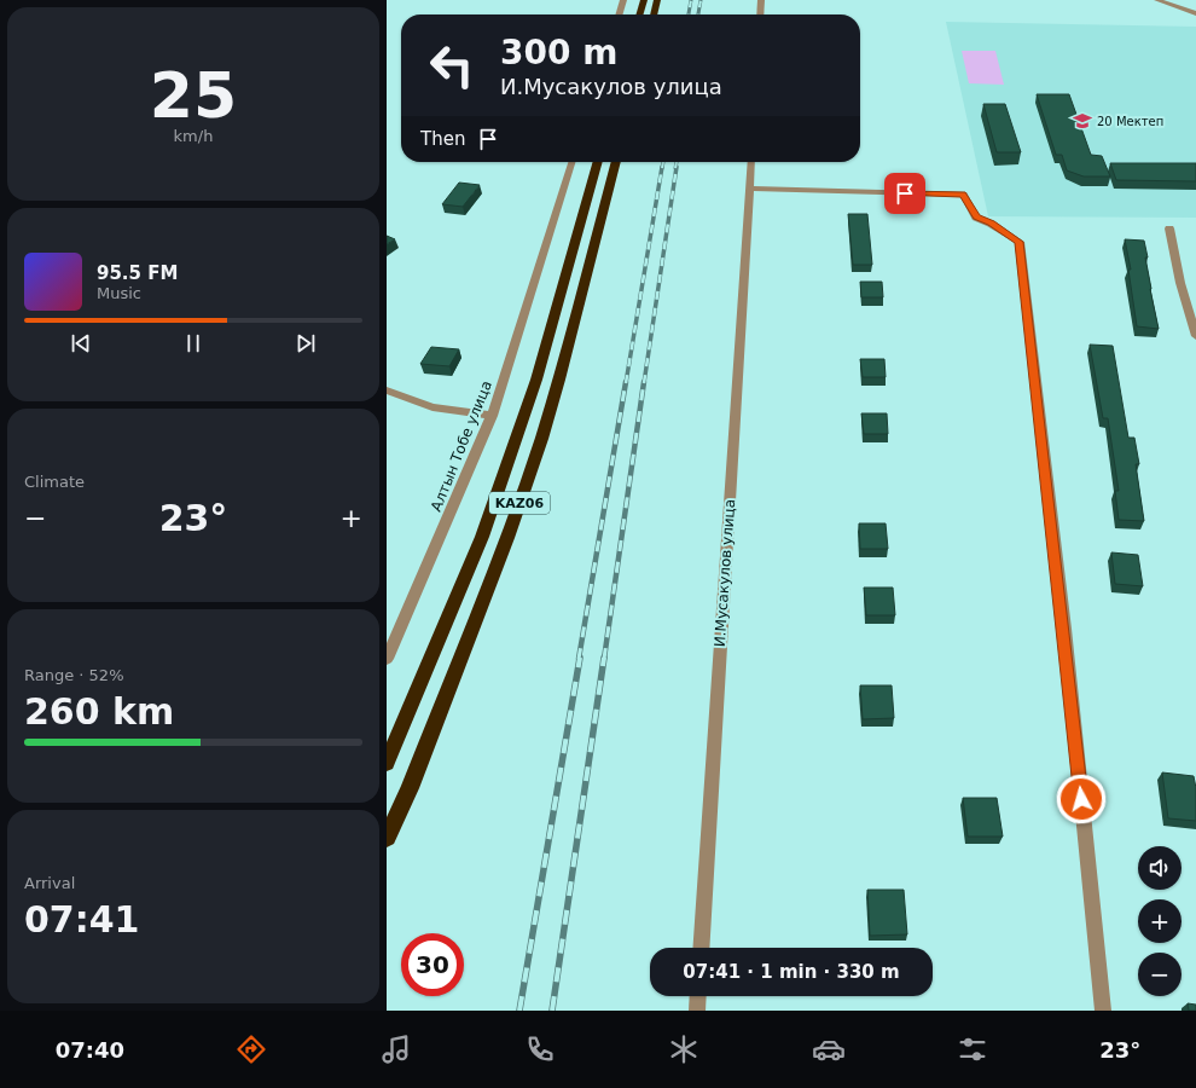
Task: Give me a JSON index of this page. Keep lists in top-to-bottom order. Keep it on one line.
{"streets":{"highway":["KАZ06"],"street":["Алтын Тобе улица","И.Мусакулов улица"]},"places":{"school or university":["20 Мектеп"]},"page":{"tile":[["25","km/h"],"Climate",["Range · 52%","260 km"],["Arrival","07:41"]],"turn":["300 m","И.Мусакулов улица"],"then":"Then","song":["95.5 FM","Music"],"heat":["−","23°","+"],"map_buttons":["+","−"],"limit":"30","trip":"07:41 · 1 min · 330 m","tabs":["07:40","23°"]}}
